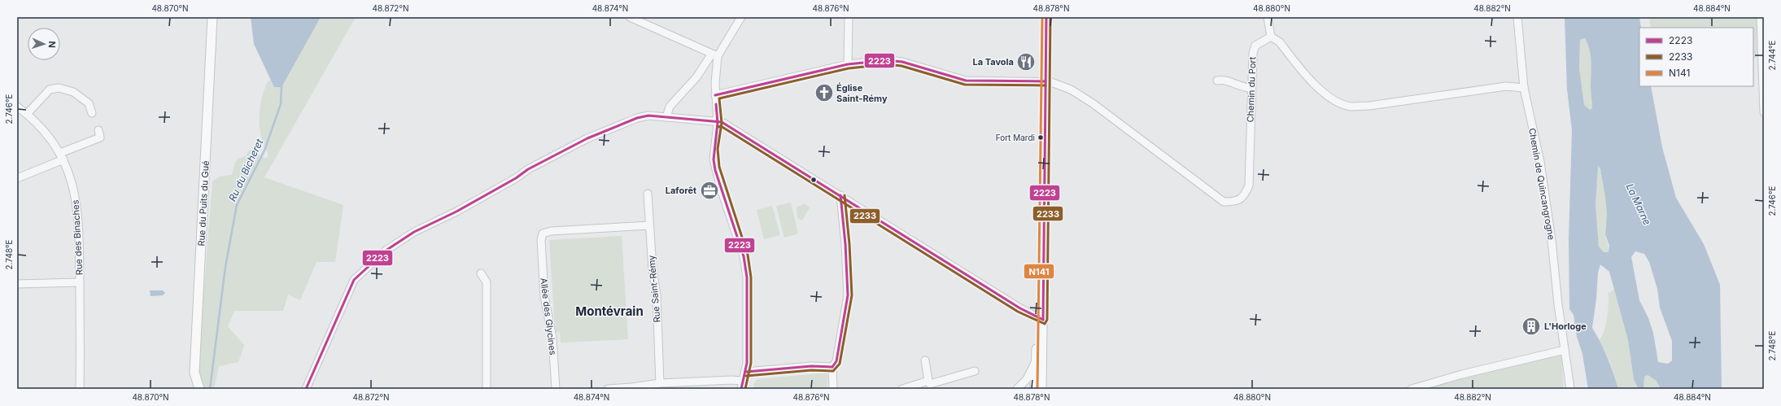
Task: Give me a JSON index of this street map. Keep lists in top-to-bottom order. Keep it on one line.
{"streets":{"main road":["Rue du Puits du Gué"],"street":["Chemin du Port","Chemin de Quincangrogne","Rue des Binaches","Rue Saint-Rémy","Allée des Glycines"]},"crossings":[["Rue Saint-Rémy","Allée des Glycines"]],"districts":["Montévrain"],"water":["Ru du Bicheret","La Marne"],"places":{"restaurant":["La Tavola"],"church":["Église Saint-Rémy"],"other":["Fort Mardi"],"office":["Laforêt"],"building":["L'Horloge"]},"lines":["transit line 2223","transit line 2233","transit line N141"],"legend":["2223","2233","N141"],"north":"right","coordinates":["48.870°N","48.872°N","48.874°N","48.876°N","48.878°N","48.880°N","48.882°N","48.884°N","2.744°E","2.746°E","2.748°E"]}
